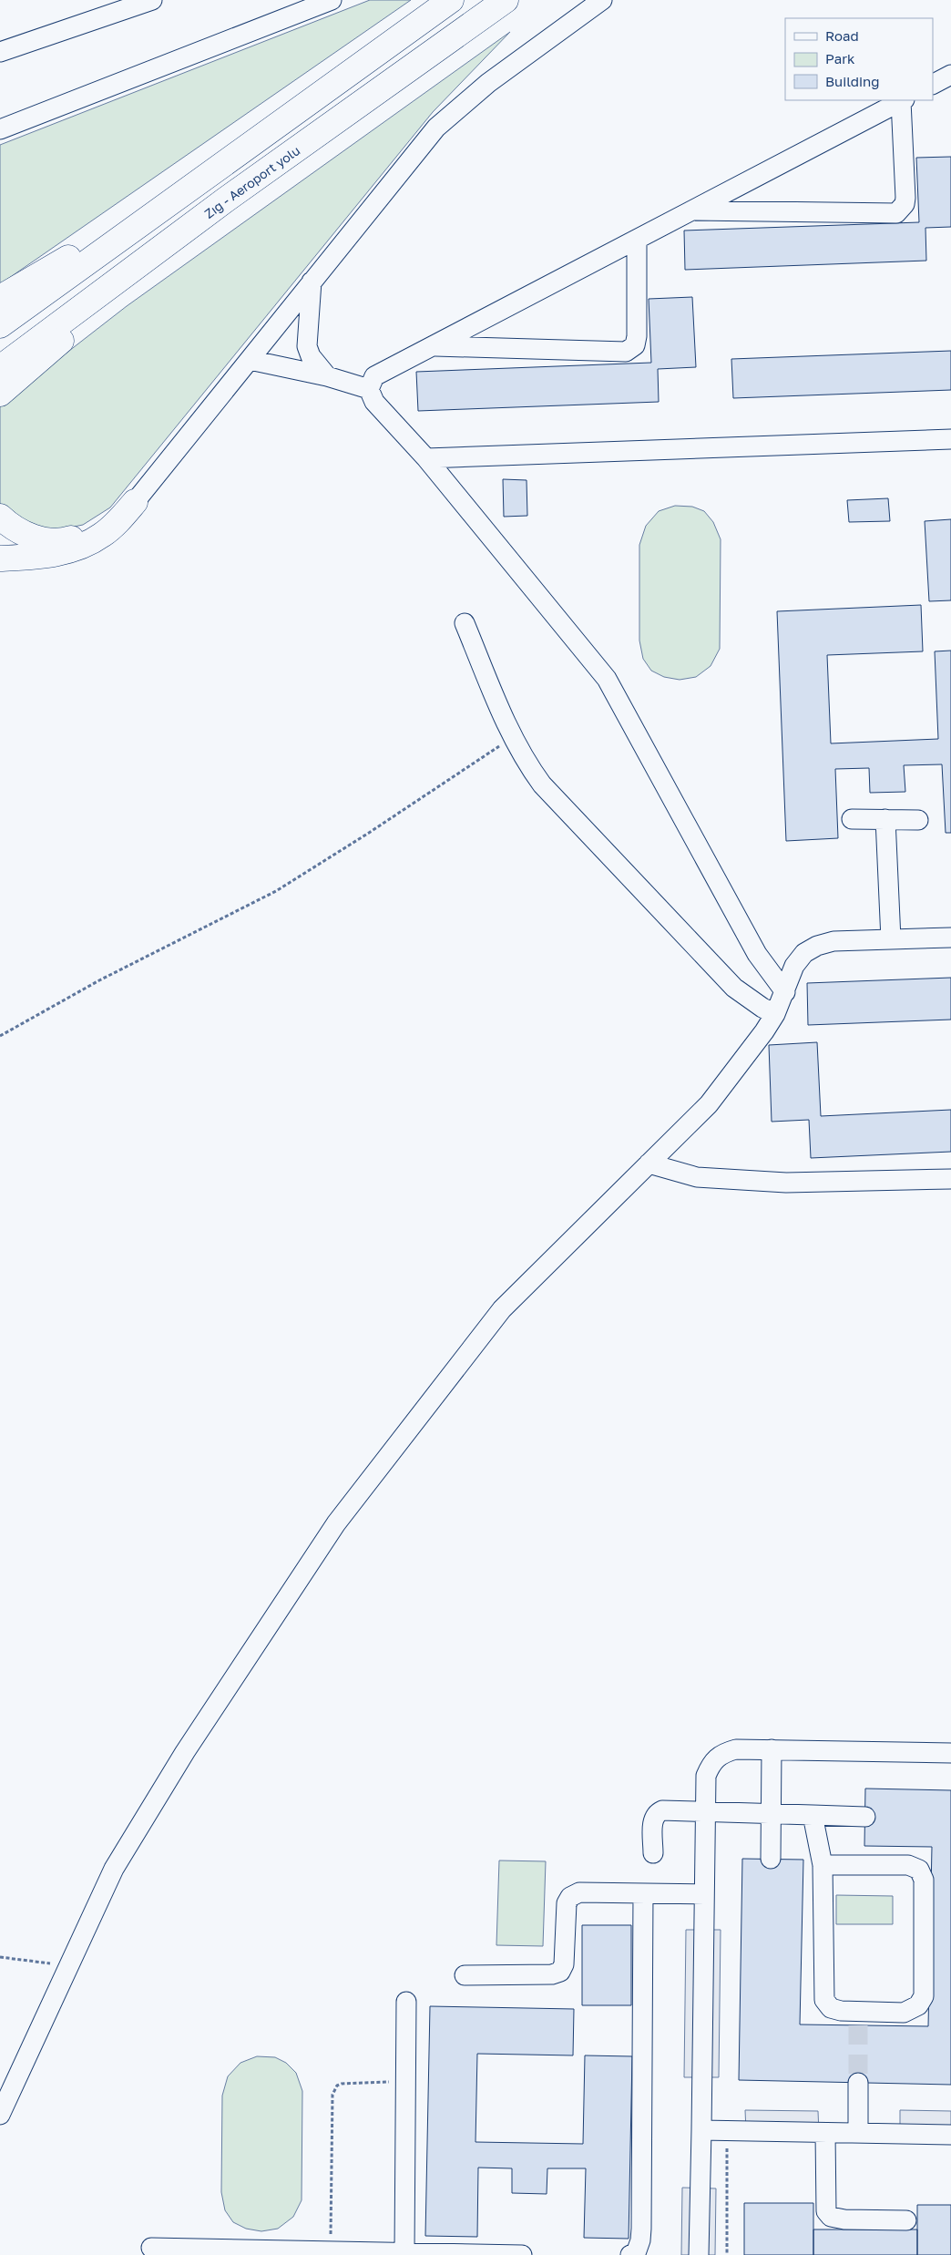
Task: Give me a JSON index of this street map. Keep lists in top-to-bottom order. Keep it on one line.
{"streets":{"highway":["Zığ - Aeroport yolu"]},"legend":["Road","Park","Building"]}
